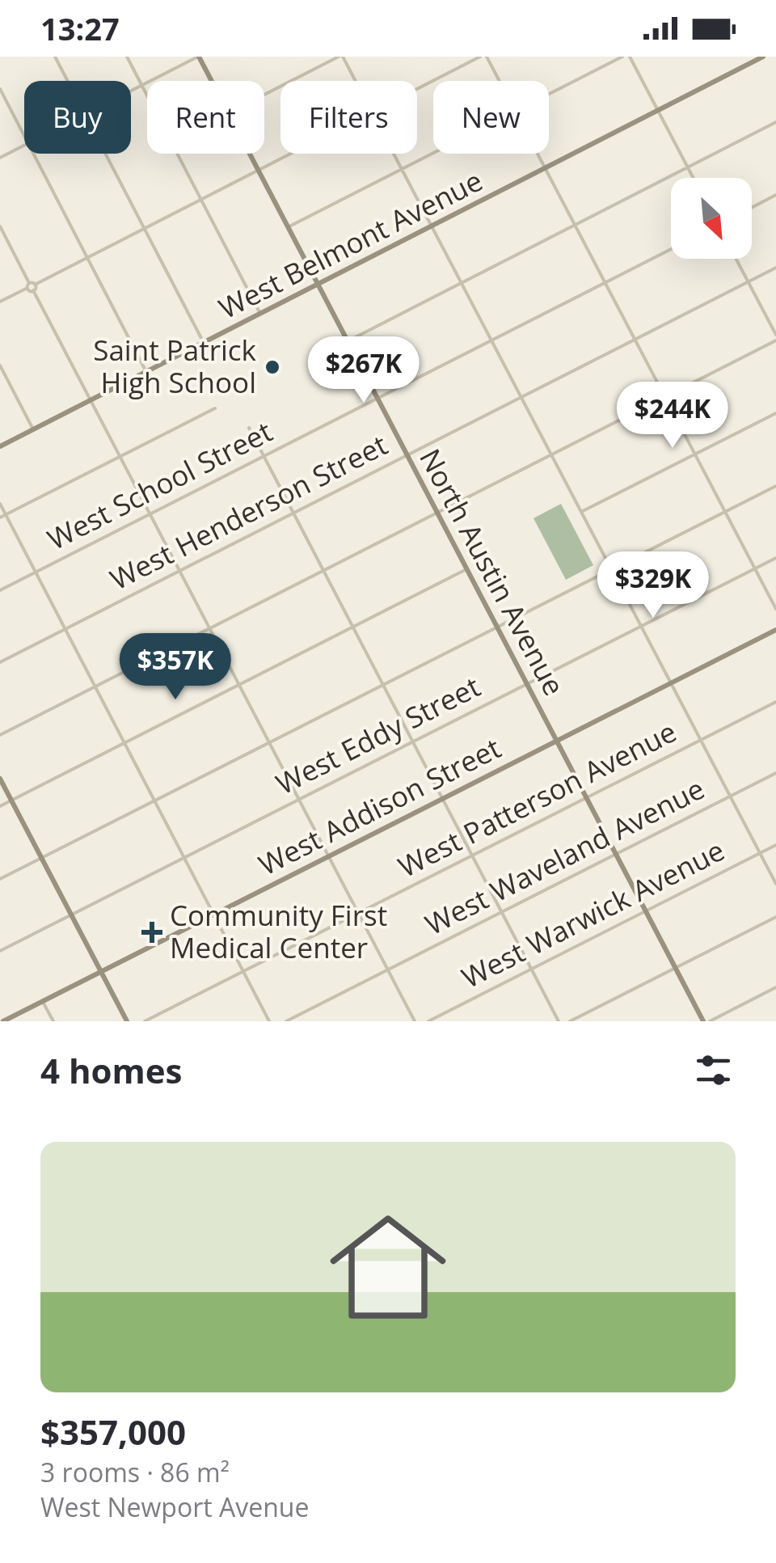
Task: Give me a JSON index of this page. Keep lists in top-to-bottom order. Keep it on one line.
{"streets":{"street":["West Belmont Avenue","West School Street","West Henderson Street","North Austin Avenue","West Eddy Street","West Patterson Avenue","West Addison Street","West Waveland Avenue","West Warwick Avenue"]},"crossings":[["West Belmont Avenue","North Austin Avenue"],["West School Street","North Austin Avenue"],["West Henderson Street","North Austin Avenue"],["North Austin Avenue","West Eddy Street"],["North Austin Avenue","West Patterson Avenue"],["North Austin Avenue","West Addison Street"],["North Austin Avenue","West Waveland Avenue"],["North Austin Avenue","West Warwick Avenue"]],"places":{"other":["Saint Patrick High School"],"health":["Community First Medical Center"]},"north":"bottom right","page":{"status":"13:27","chip":["Buy","Rent","Filters","New"],"price":["$267K","$244K","$329K","$357K"],"heading":"4 homes","list":[{"name":"$357,000","note":"3 rooms · 86 m² · West Newport Avenue"}]}}
